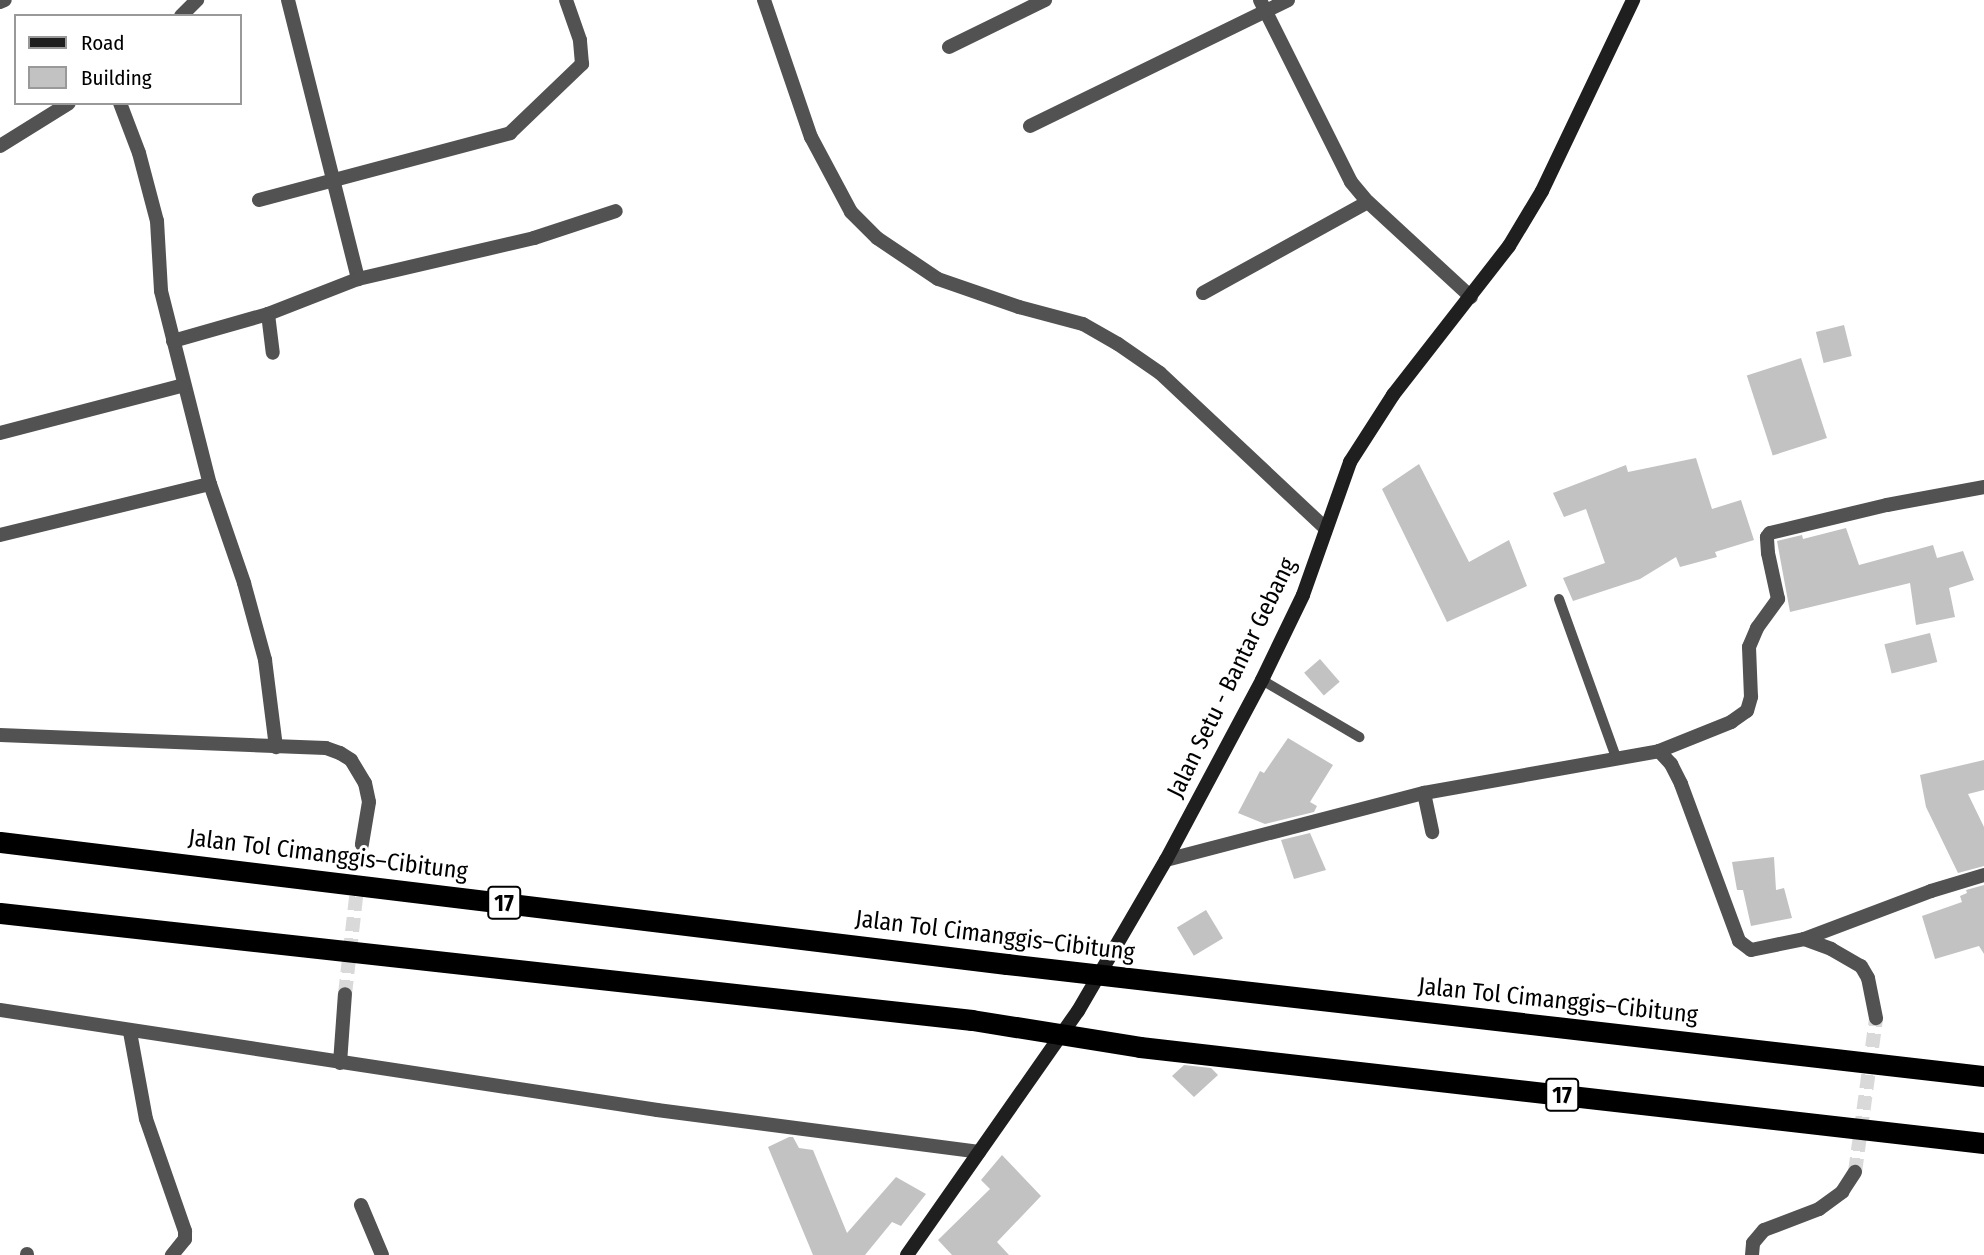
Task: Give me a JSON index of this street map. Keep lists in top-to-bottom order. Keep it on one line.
{"streets":{"highway":["Jalan Tol Cimanggis–Cibitung","17"],"main road":["Jalan Setu - Bantar Gebang"]},"legend":["Road","Building"]}
